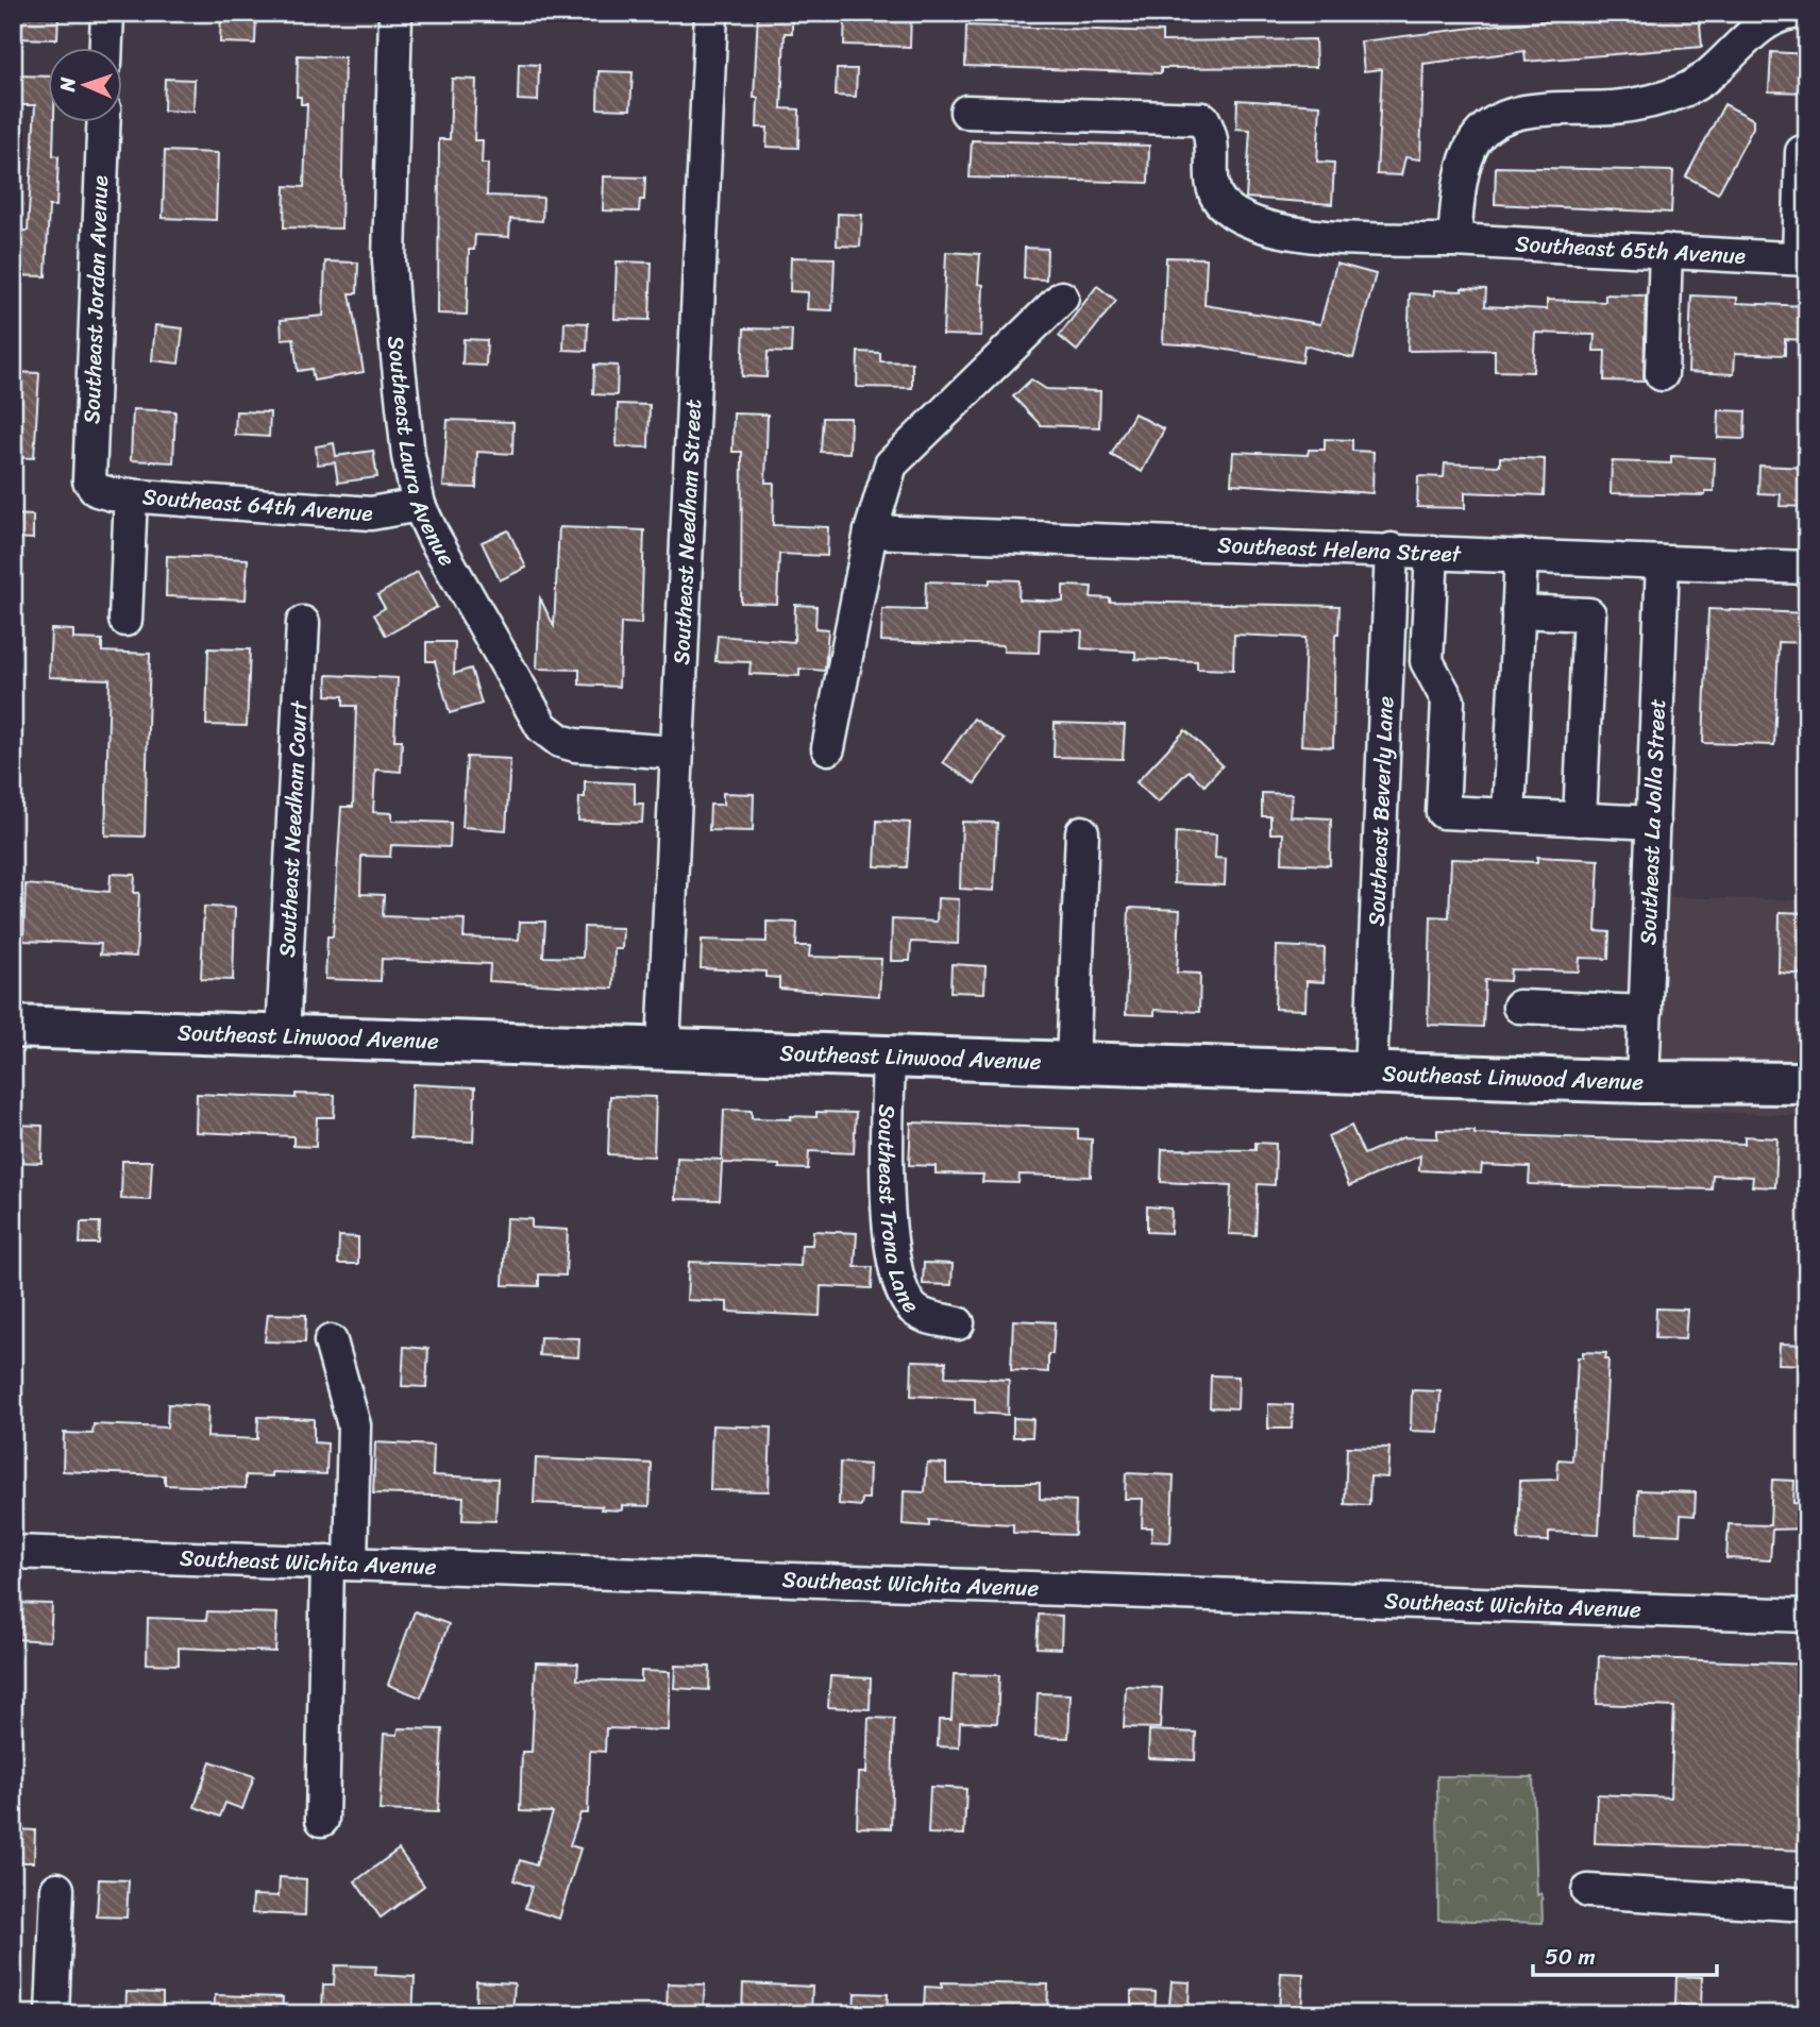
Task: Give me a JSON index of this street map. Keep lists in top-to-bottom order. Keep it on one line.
{"streets":{"main road":["Southeast Linwood Avenue"],"street":["Southeast 65th Avenue","Southeast Jordan Avenue","Southeast Laura Avenue","Southeast 64th Avenue","Southeast Needham Street","Southeast Helena Street","Southeast Beverly Lane","Southeast La Jolla Street","Southeast Needham Court","Southeast Trona Lane","Southeast Wichita Avenue"]},"crossings":[["Southeast Jordan Avenue","Southeast 64th Avenue"],["Southeast Laura Avenue","Southeast 64th Avenue"],["Southeast Laura Avenue","Southeast Needham Street"],["Southeast Needham Street","Southeast Linwood Avenue"],["Southeast Helena Street","Southeast Beverly Lane"],["Southeast Helena Street","Southeast La Jolla Street"],["Southeast Beverly Lane","Southeast Linwood Avenue"],["Southeast La Jolla Street","Southeast Linwood Avenue"],["Southeast Needham Court","Southeast Linwood Avenue"],["Southeast Linwood Avenue","Southeast Trona Lane"]],"scale_bar":"50 m","north":"left"}
